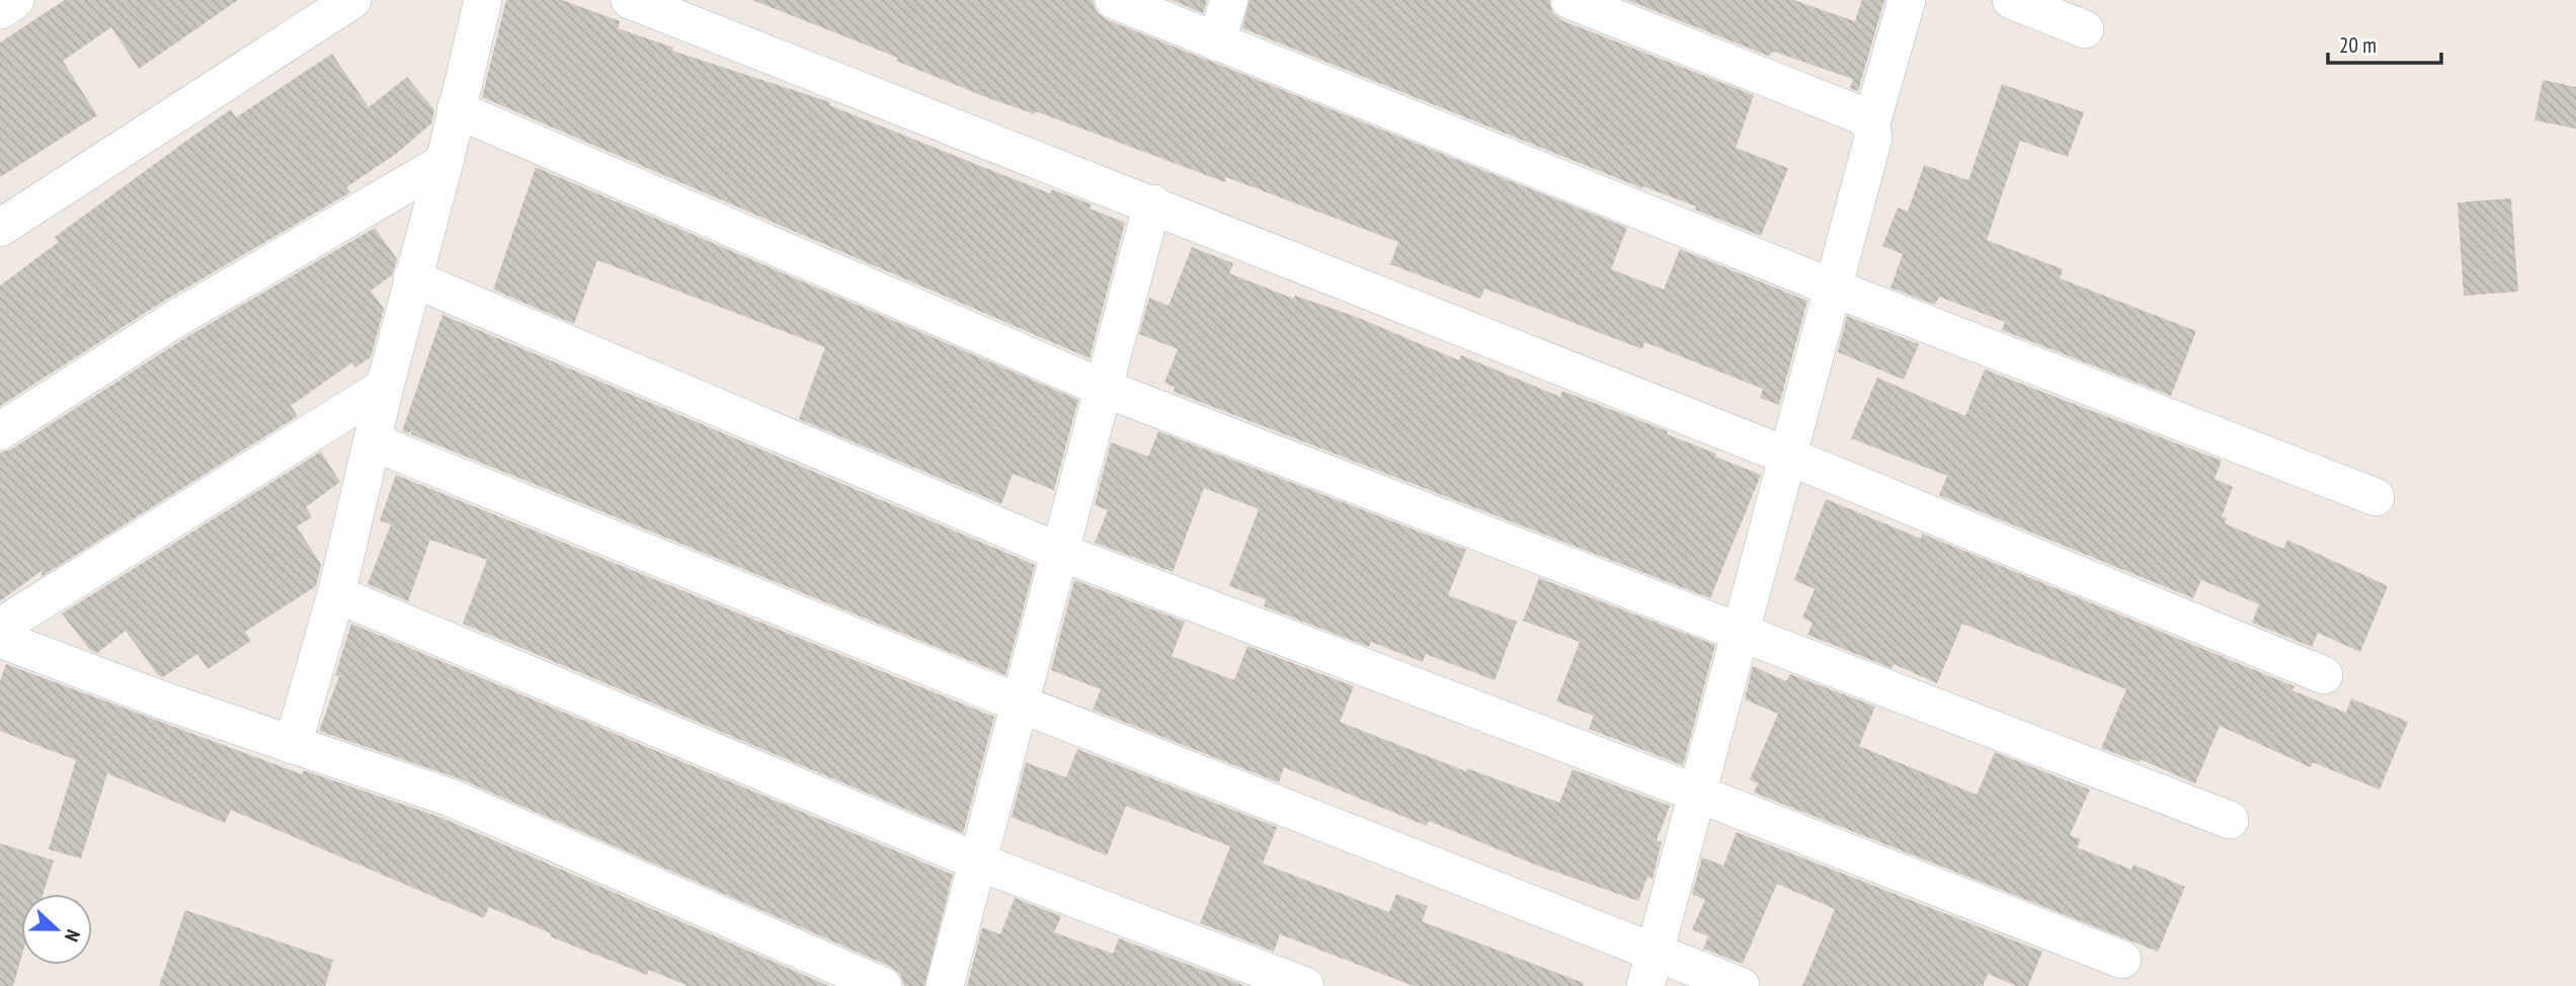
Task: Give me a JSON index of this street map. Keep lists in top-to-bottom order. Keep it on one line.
{"scale_bar":"20 m","north":"right"}
